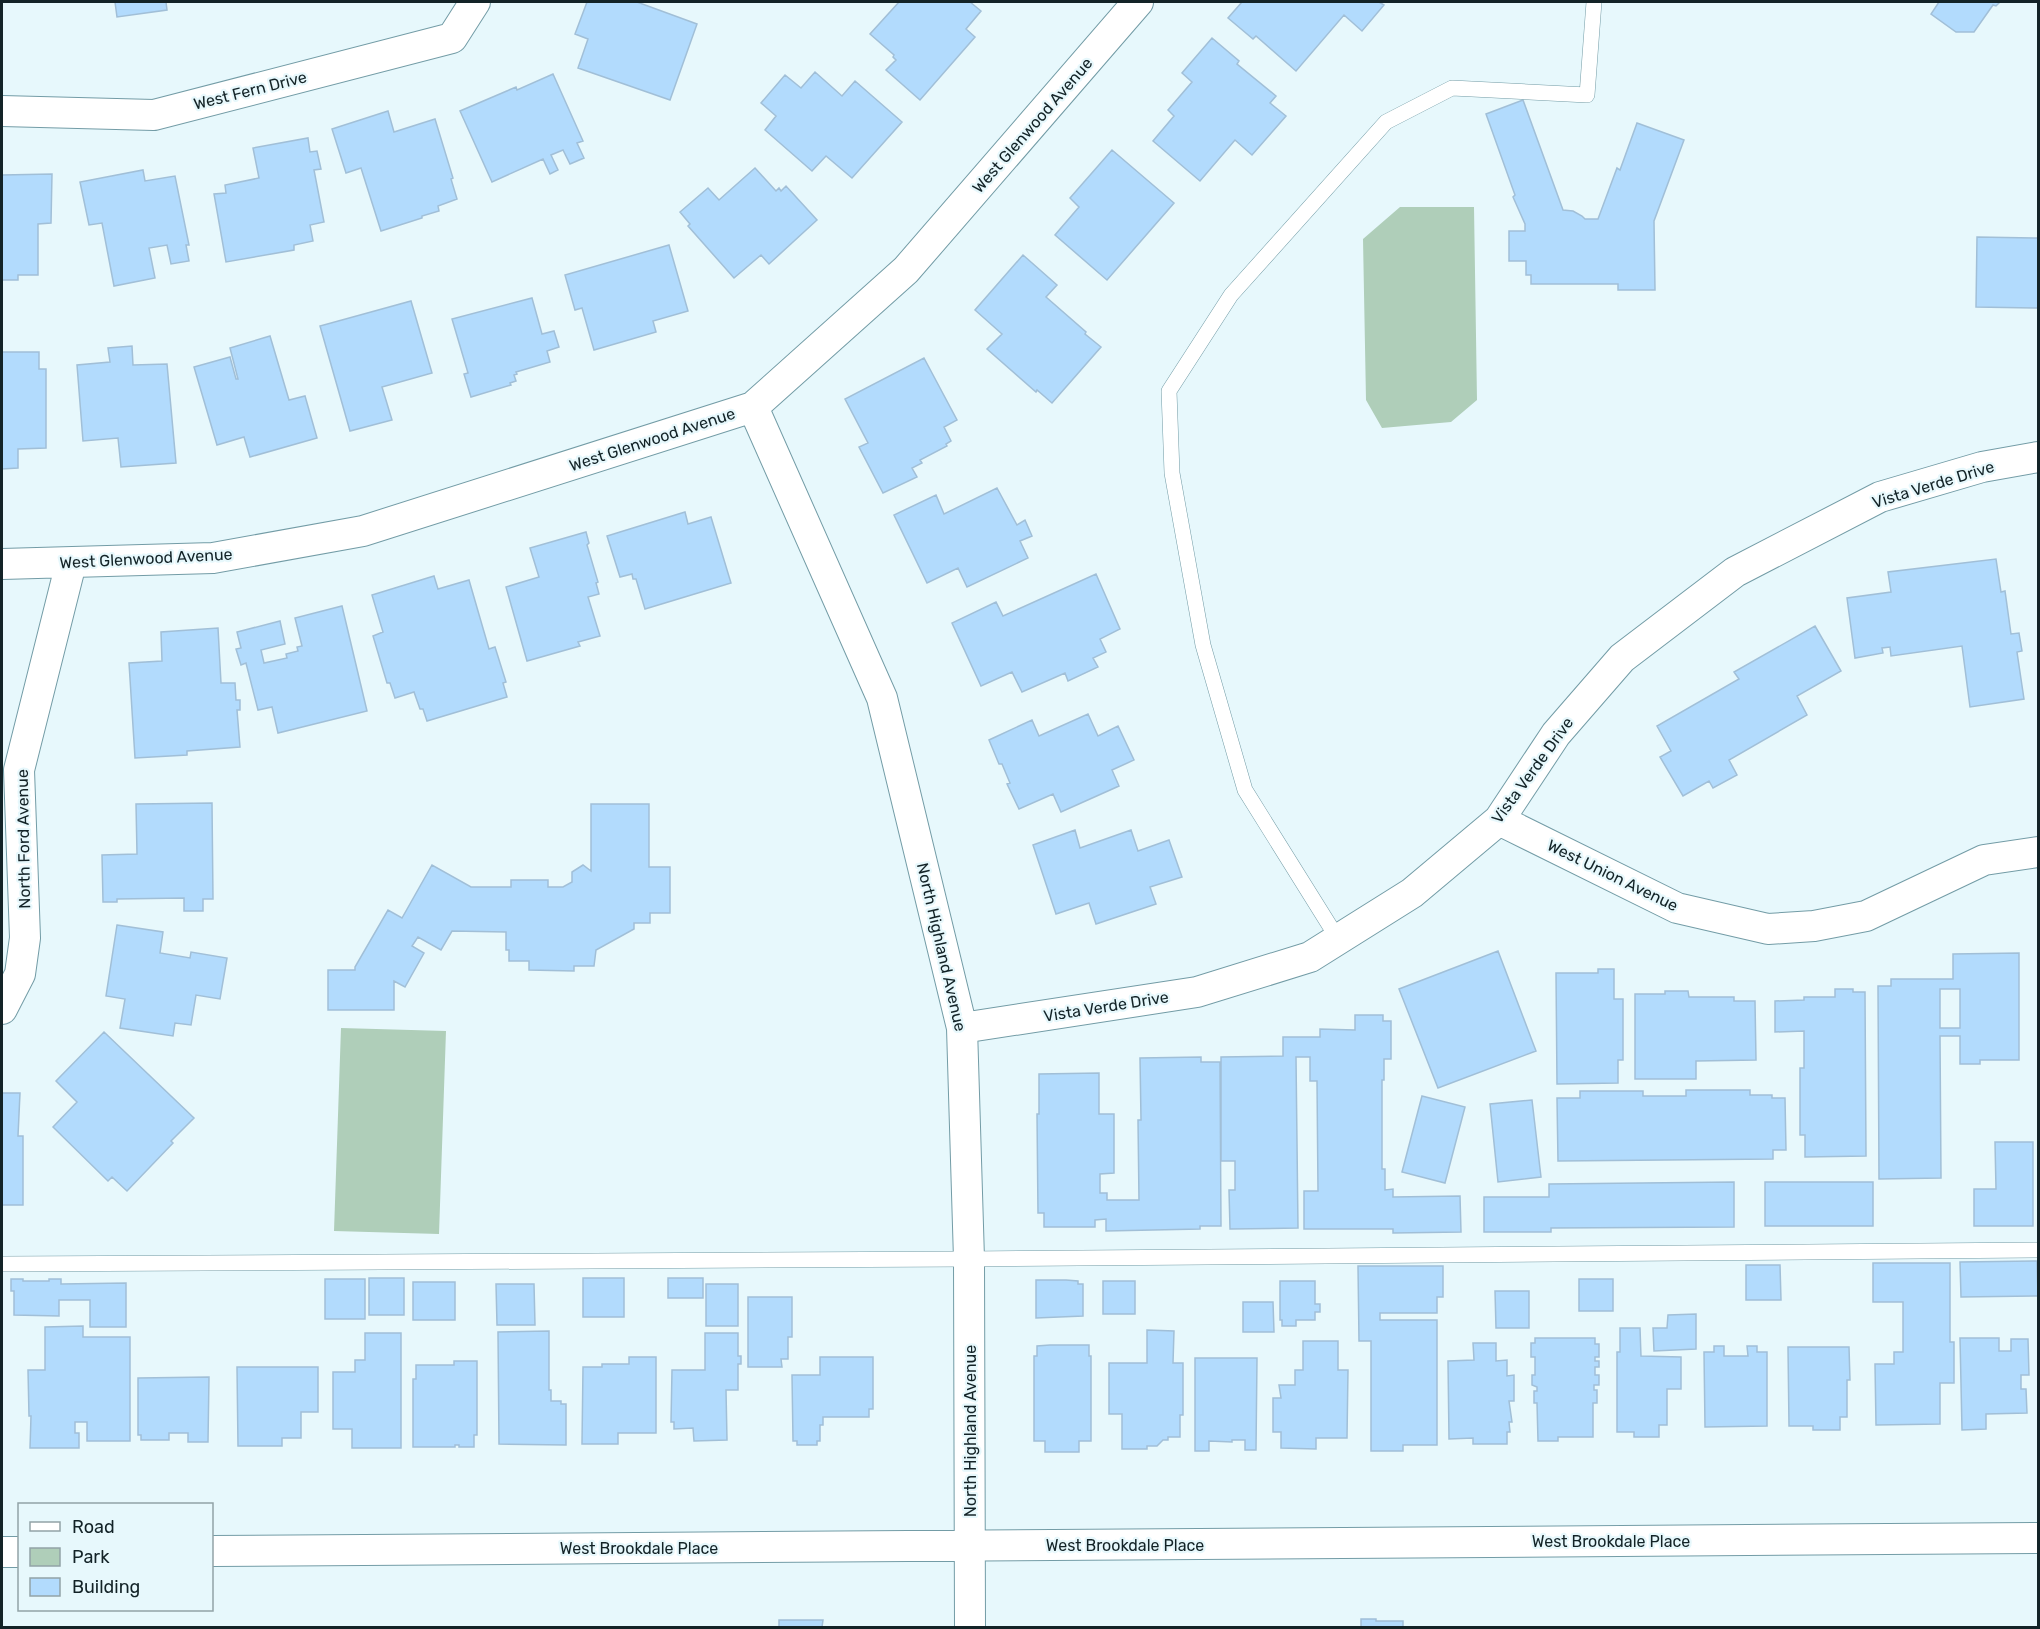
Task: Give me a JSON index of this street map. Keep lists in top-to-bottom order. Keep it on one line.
{"streets":{"street":["West Fern Drive","West Glenwood Avenue","Vista Verde Drive","North Ford Avenue","West Union Avenue","North Highland Avenue","West Brookdale Place"]},"crossings":[["West Glenwood Avenue","North Ford Avenue"],["West Glenwood Avenue","North Highland Avenue"],["Vista Verde Drive","West Union Avenue"],["Vista Verde Drive","North Highland Avenue"],["North Highland Avenue","West Brookdale Place"]],"legend":["Road","Park","Building"]}
